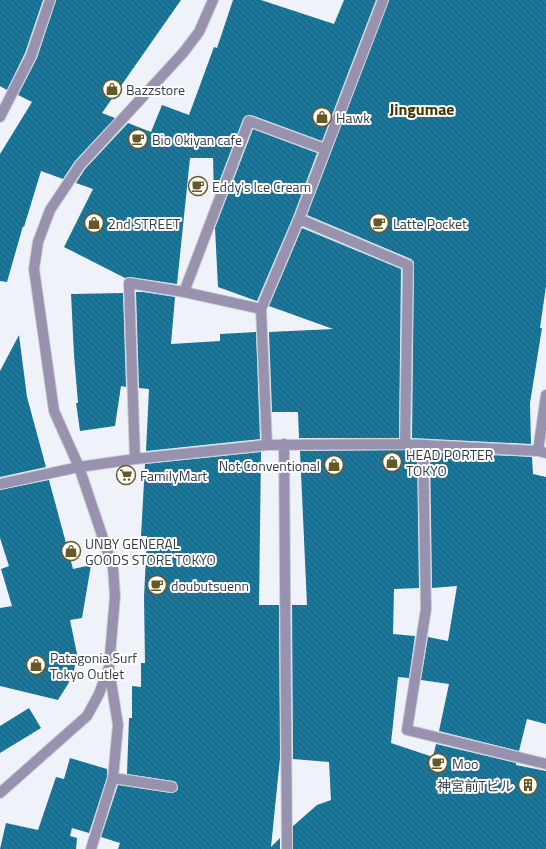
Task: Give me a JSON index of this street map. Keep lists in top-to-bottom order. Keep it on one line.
{"districts":["Jingumae"],"places":{"shop":["Bazzstore","Hawk","2nd STREET","HEAD PORTER TOKYO","Not Conventional","UNBY GENERAL GOODS STORE TOKYO","Patagonia Surf Tokyo Outlet"],"cafe":["Bio Okiyan cafe","Eddy's Ice Cream","Latte Pocket","doubutsuenn","Moo"],"supermarket":["FamilyMart"],"building":["神宮前Tビル"]}}
